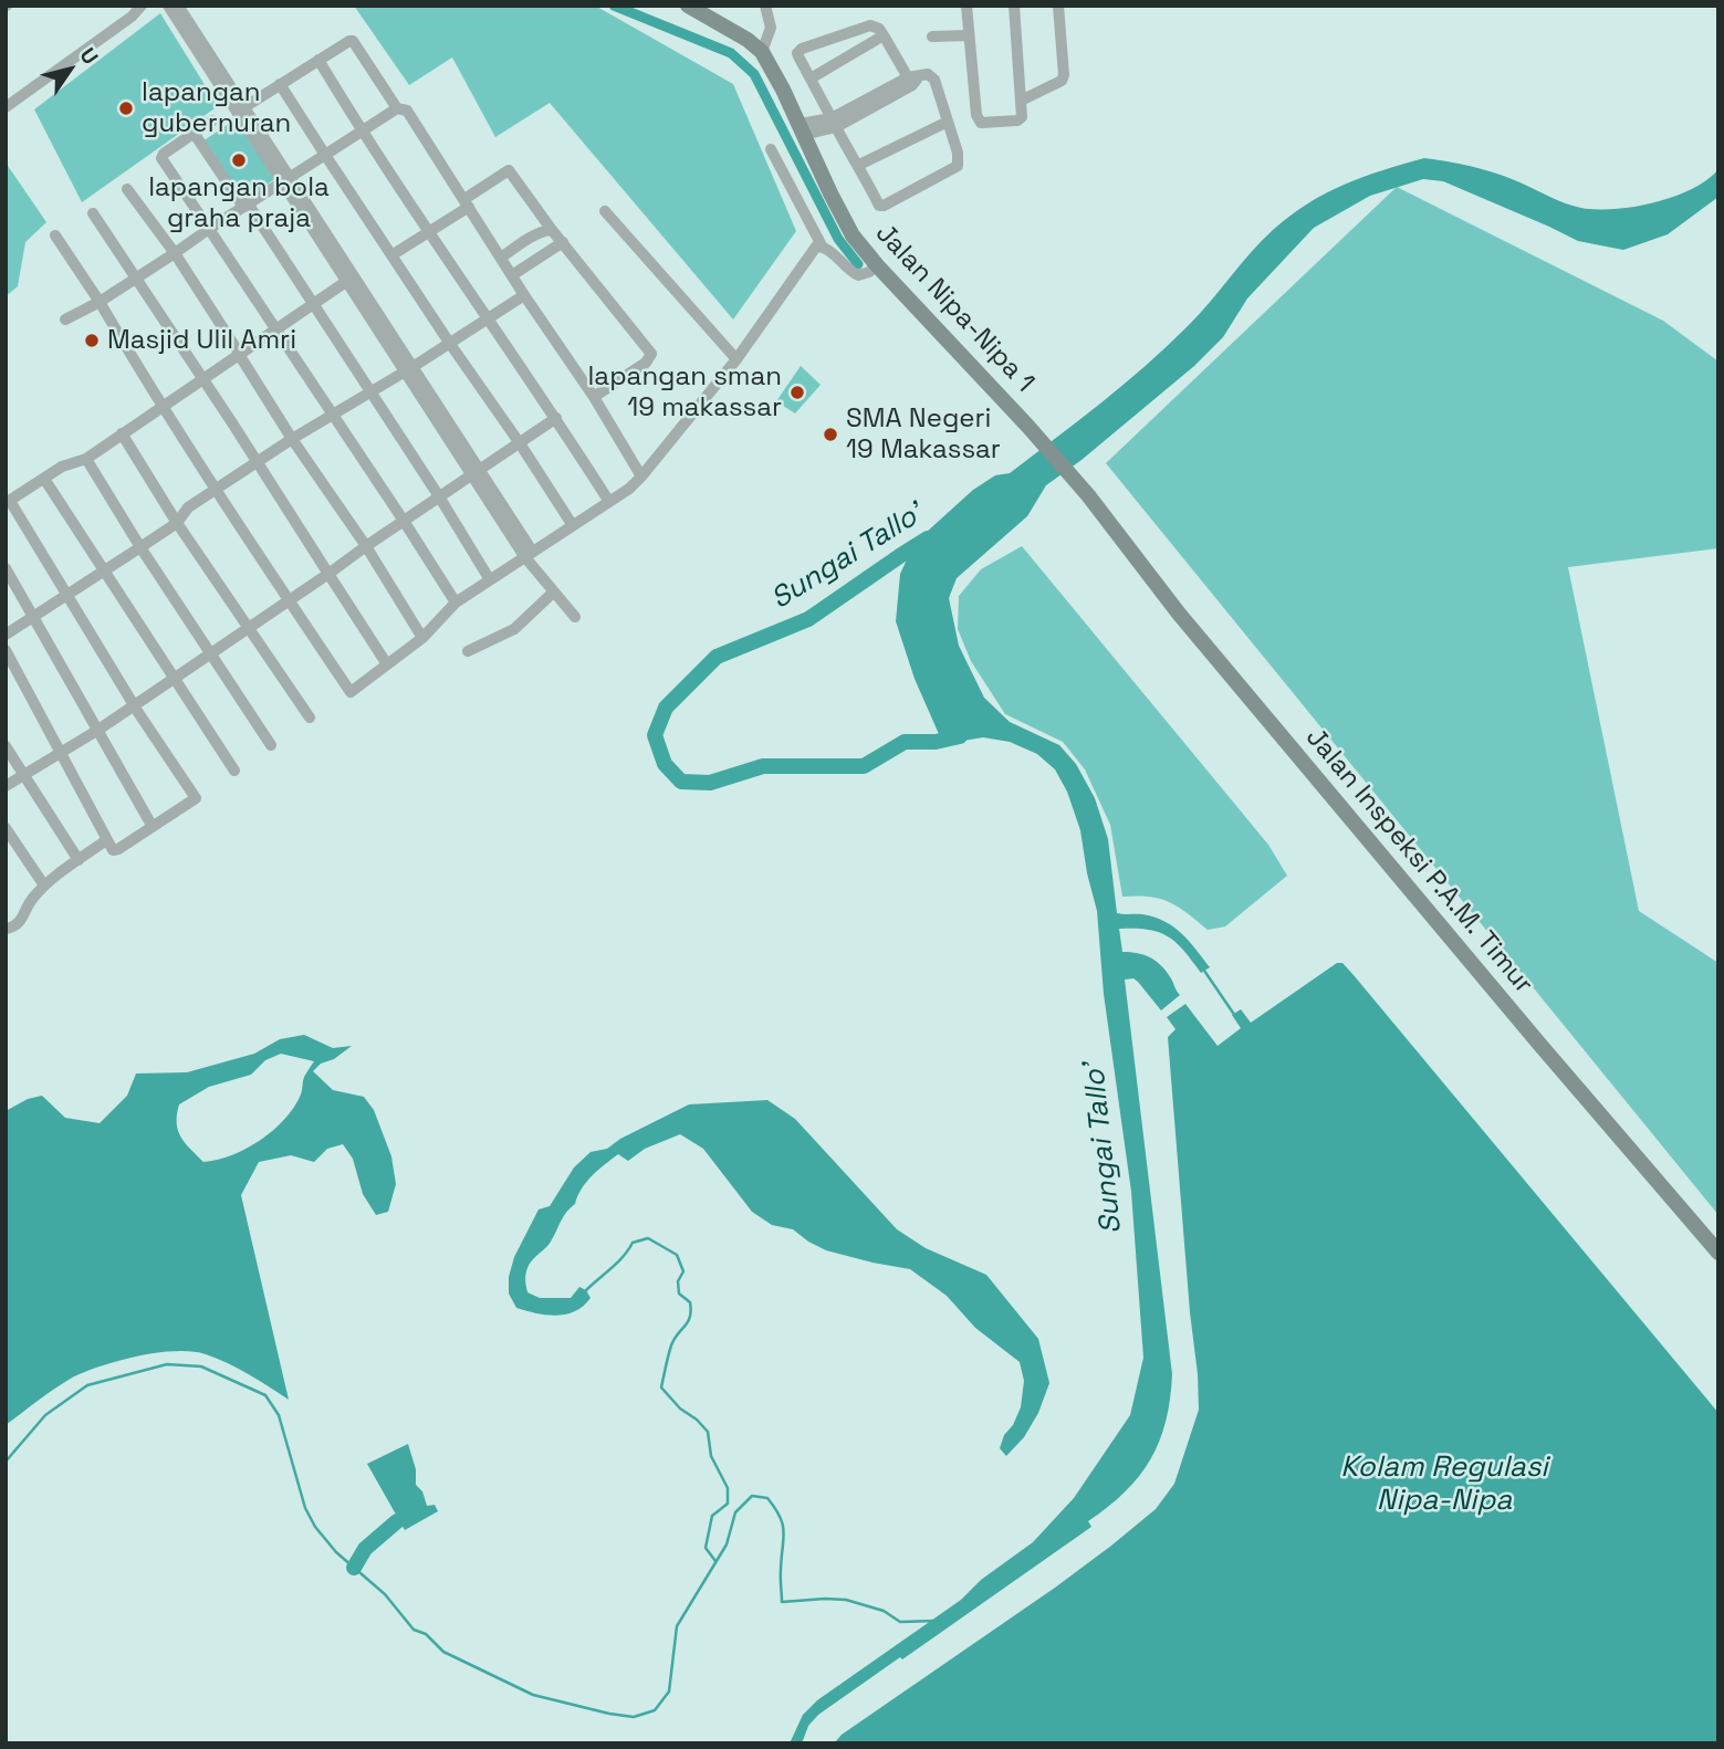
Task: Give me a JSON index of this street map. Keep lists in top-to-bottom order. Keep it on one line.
{"streets":{"street":["Jalan Nipa-Nipa 1","Jalan Inspeksi P.A.M. Timur"]},"crossings":[["Jalan Nipa-Nipa 1","Jalan Inspeksi P.A.M. Timur"]],"water":["Sungai Tallo'","Kolam Regulasi Nipa-Nipa"],"places":["lapangan gubernuran","lapangan bola graha praja","Masjid Ulil Amri","lapangan sman 19 makassar","SMA Negeri 19 Makassar"],"north":"top right"}
